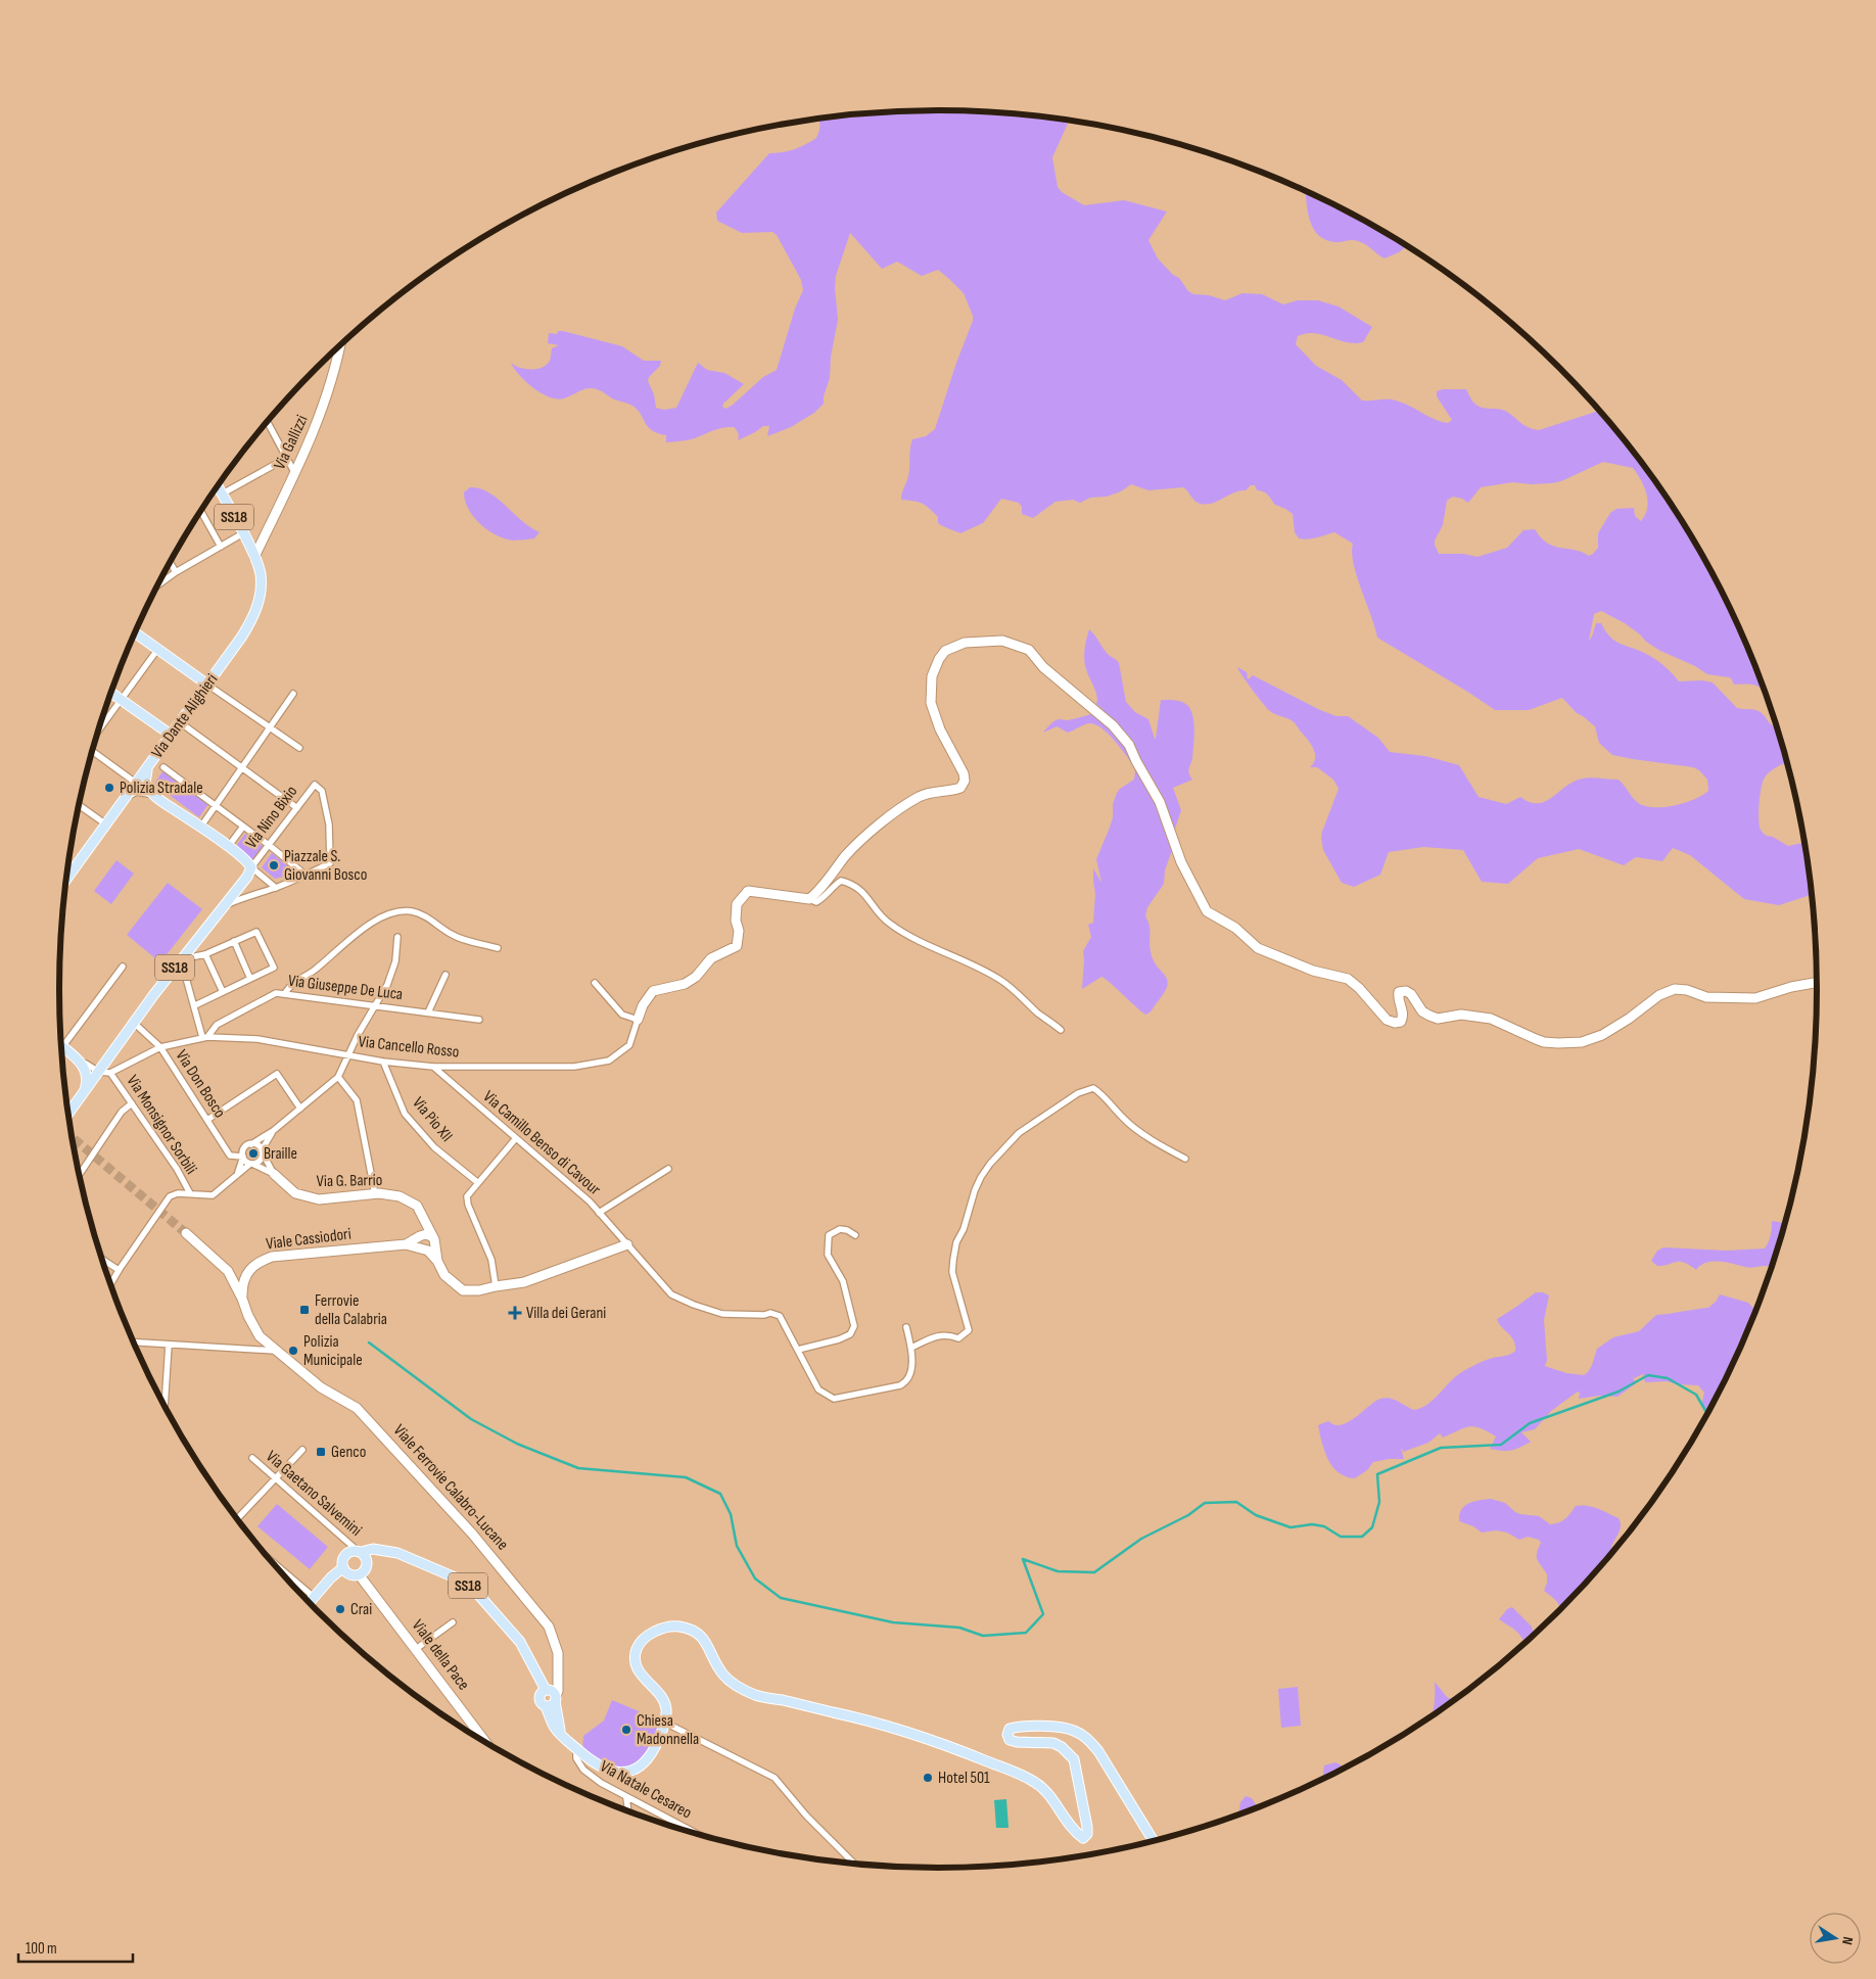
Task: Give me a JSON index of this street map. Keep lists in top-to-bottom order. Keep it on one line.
{"streets":{"main road":["SS18","Via Dante Alighieri"],"street":["Via Gallizzi","Via Nino Bixio","Via Giuseppe De Luca","Via Cancello Rosso","Via Don Bosco","Via Pio XII","Via Monsignor Sorbili","Via Camillo Benso di Cavour","Via G. Barrio","Viale Cassiodori","Viale Ferrovie Calabro-Lucane","Via Gaetano Salvemini","Viale della Pace","Via Natale Cesareo"]},"crossings":[["Via Gallizzi","SS18"],["Via Gallizzi","Via Dante Alighieri"],["SS18","Via Dante Alighieri"],["SS18","Via Nino Bixio"],["SS18","Via Don Bosco"],["SS18","Viale Ferrovie Calabro-Lucane"],["SS18","Via Gaetano Salvemini"],["SS18","Viale della Pace"],["Via Giuseppe De Luca","Via Cancello Rosso"],["Via Giuseppe De Luca","Via Don Bosco"],["Via Cancello Rosso","Via Pio XII"],["Via Cancello Rosso","Via Camillo Benso di Cavour"],["Via G. Barrio","Viale Cassiodori"],["Via Gaetano Salvemini","Viale della Pace"]],"places":{"other":["Polizia Stradale","Piazzale S. Giovanni Bosco","Braille","Polizia Municipale","Crai","Chiesa Madonnella","Hotel 501"],"transit":["Ferrovie della Calabria","Genco"],"health":["Villa dei Gerani"]},"scale_bar":"100 m","north":"right"}
